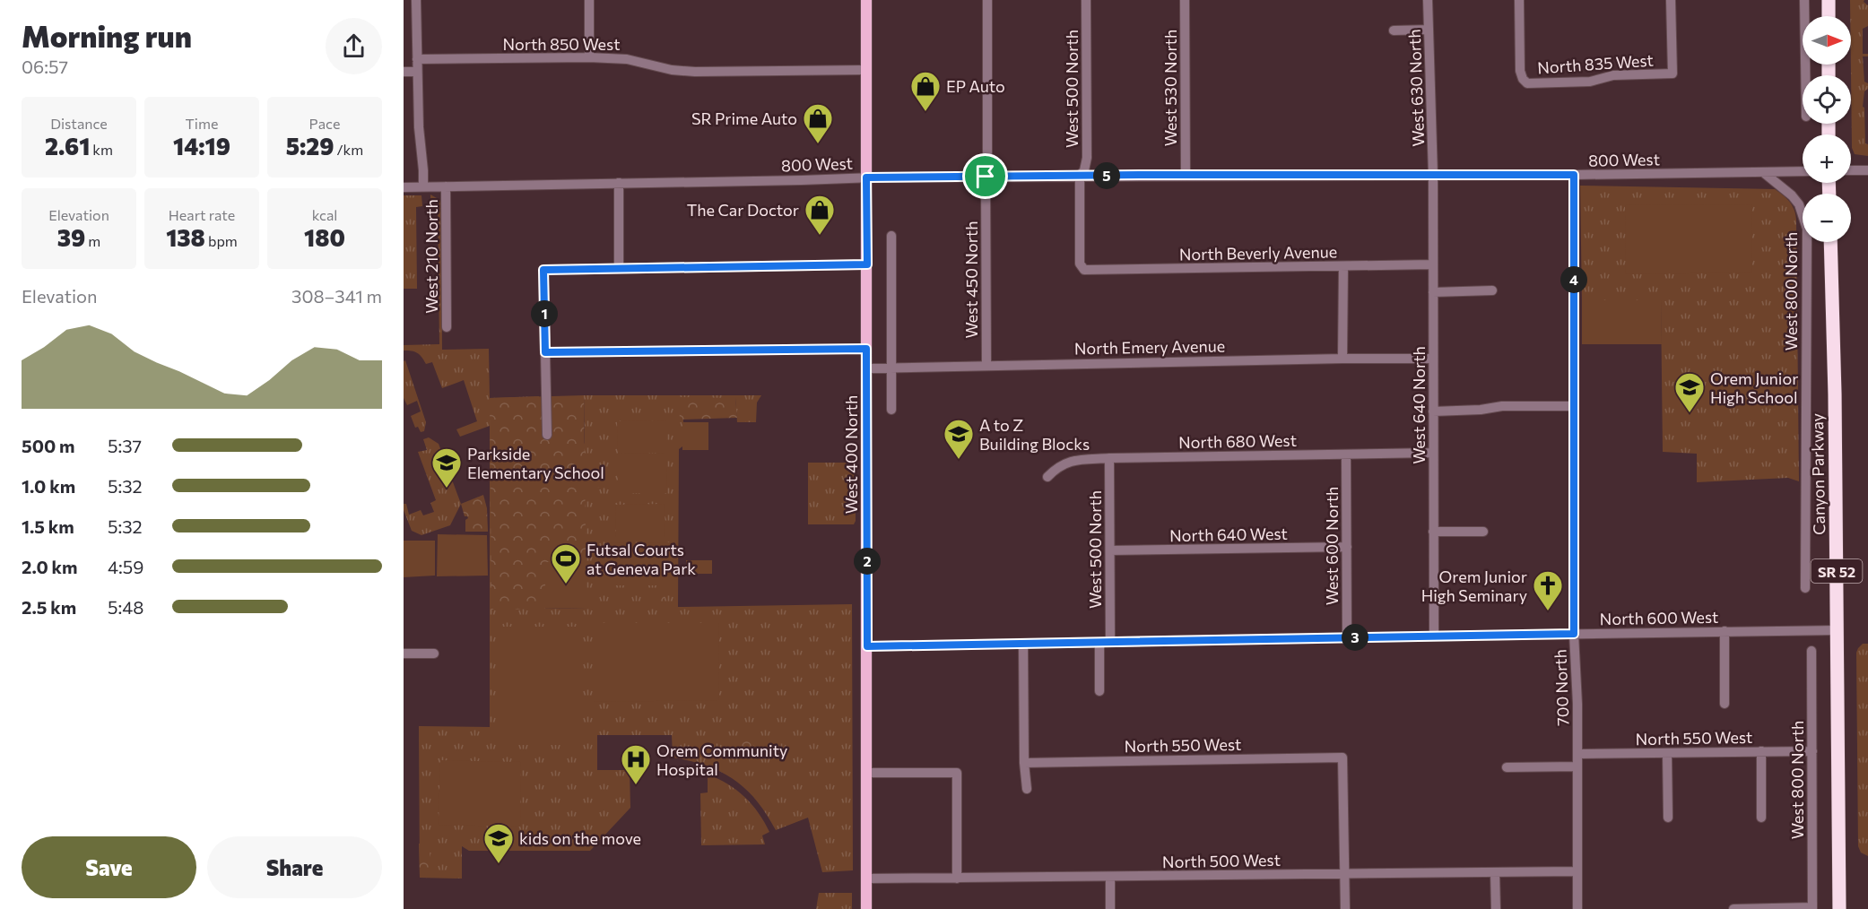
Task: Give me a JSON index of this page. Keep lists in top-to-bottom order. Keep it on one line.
{"streets":{"highway":["Canyon Parkway","SR 52"],"main road":["West 400 North"],"street":["North 850 West","North 835 West","West 530 North","West 630 North","West 500 North","800 West","North Beverly Avenue","West 210 North","West 450 North","West 800 North","North Emery Avenue","West 640 North","North 680 West","North 640 West","West 600 North","North 600 West","700 North","North 550 West","North 500 West"]},"crossings":[["North 850 West","West 400 North"],["West 530 North","800 West"],["West 630 North","800 West"],["West 630 North","West 640 North"],["West 500 North","800 West"],["West 500 North","North Beverly Avenue"],["West 500 North","North 680 West"],["West 500 North","North 640 West"],["West 500 North","North 600 West"],["800 West","West 210 North"],["800 West","West 450 North"],["800 West","West 800 North"],["800 West","West 640 North"],["800 West","West 400 North"],["800 West","700 North"],["North Beverly Avenue","West 640 North"],["West 450 North","North Emery Avenue"],["West 800 North","North 550 West"],["North Emery Avenue","West 640 North"],["North Emery Avenue","West 400 North"],["West 640 North","North 680 West"],["West 640 North","North 600 West"],["North 680 West","West 600 North"],["West 400 North","North 600 West"],["West 400 North","North 500 West"],["Canyon Parkway","North 600 West"],["North 640 West","West 600 North"],["West 600 North","North 600 West"],["North 600 West","700 North"],["700 North","North 550 West"],["700 North","North 500 West"],["North 550 West","North 500 West"]],"places":{"shop":["EP Auto","SR Prime Auto","The Car Doctor"],"school or university":["Orem Junior High School","A to Z Building Blocks","Parkside Elementary School","kids on the move"],"sports":["Futsal Courts at Geneva Park"],"church":["Orem Junior High Seminary"],"hospital":["Orem Community Hospital"]},"north":"right","page":{"heading":["Morning run","06:57"],"map_buttons":["+","−"],"stats":[["Distance","2.61 km"],["Time","14:19"],["Pace","5:29 /km"],["Elevation","39 m"],["Heart rate","138 bpm"],["kcal","180"]],"pins":["5","4","1","2","3"],"chart":["Elevation","308–341 m"],"list":[{"name":"500 m","note":"5:37"},{"name":"1.0 km","note":"5:32"},{"name":"1.5 km","note":"5:32"},{"name":"2.0 km","note":"4:59"},{"name":"2.5 km","note":"5:48"}],"buttons":["Save","Share"]}}
